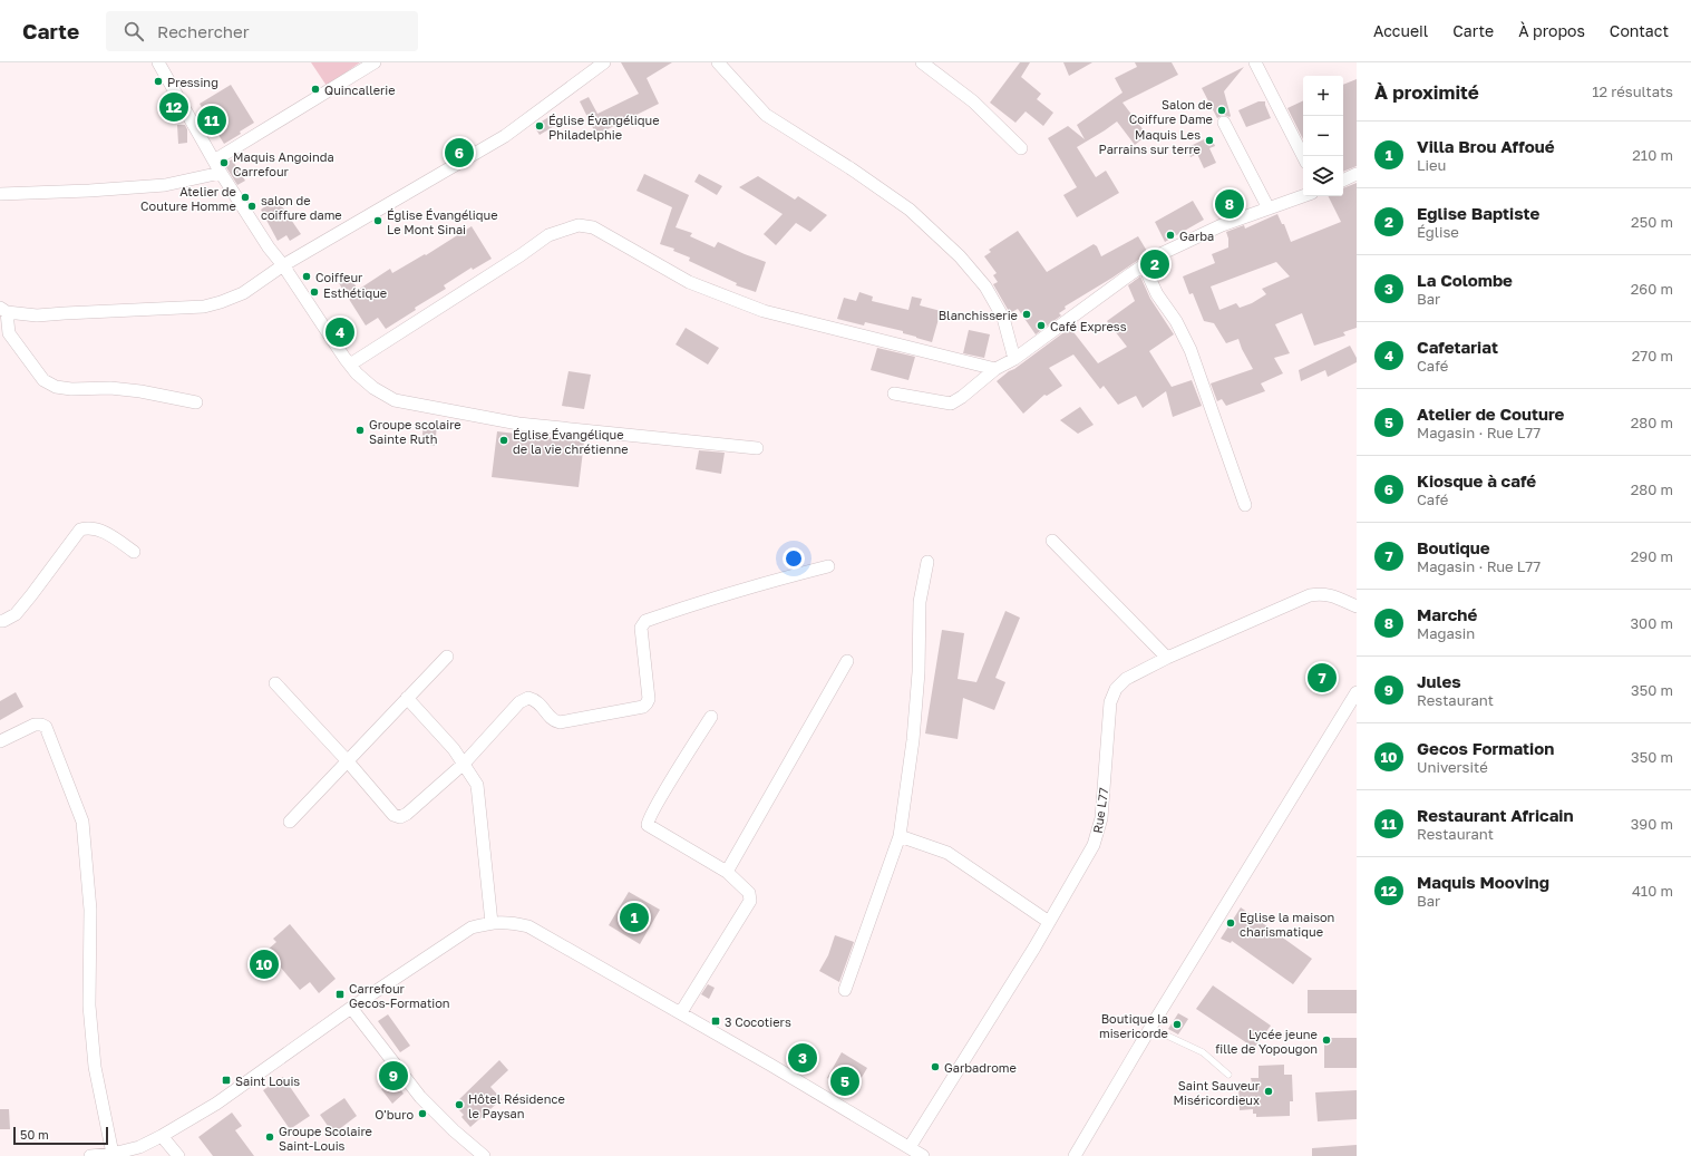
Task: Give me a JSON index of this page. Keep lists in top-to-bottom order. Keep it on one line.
{"streets":{"street":["Rue L77"]},"places":{"other":["Pressing","Quincallerie","Salon de Coiffure Dame","Église Évangélique Philadelphie","Maquis Les Parrains sur terre","Maquis Angoinda Carrefour","Atelier de Couture Homme","salon de coiffure dame","Église Évangélique Le Mont Sinai","Garba","Coiffeur","Esthétique","Blanchisserie","Café Express","Groupe scolaire Sainte Ruth","Église Évangélique de la vie chrétienne","Eglise la maison charismatique","Boutique la misericorde","Lycée jeune fille de Yopougon","Garbadrome","Saint Sauveur Miséricordieux","Hôtel Résidence le Paysan","O'buro","Groupe Scolaire Saint-Louis"],"transit":["Carrefour Gecos-Formation","3 Cocotiers","Saint Louis"]},"scale_bar":"50 m","page":{"header":"Carte","search":"Rechercher","nav":["Accueil","Carte","À propos","Contact"],"heading":["À proximité","12 résultats"],"map_buttons":["+","−"],"pins":["12","11","6","8","2","4","7","1","10","3","9","5"],"list":[{"mark":"1","name":"Villa Brou Affoué","note":"Lieu","value":"210 m"},{"mark":"2","name":"Eglise Baptiste","note":"Église","value":"250 m"},{"mark":"3","name":"La Colombe","note":"Bar","value":"260 m"},{"mark":"4","name":"Cafetariat","note":"Café","value":"270 m"},{"mark":"5","name":"Atelier de Couture","note":"Magasin · Rue L77","value":"280 m"},{"mark":"6","name":"Kiosque à café","note":"Café","value":"280 m"},{"mark":"7","name":"Boutique","note":"Magasin · Rue L77","value":"290 m"},{"mark":"8","name":"Marché","note":"Magasin","value":"300 m"},{"mark":"9","name":"Jules","note":"Restaurant","value":"350 m"},{"mark":"10","name":"Gecos Formation","note":"Université","value":"350 m"},{"mark":"11","name":"Restaurant Africain","note":"Restaurant","value":"390 m"},{"mark":"12","name":"Maquis Mooving","note":"Bar","value":"410 m"}],"scale":"50 m"}}
